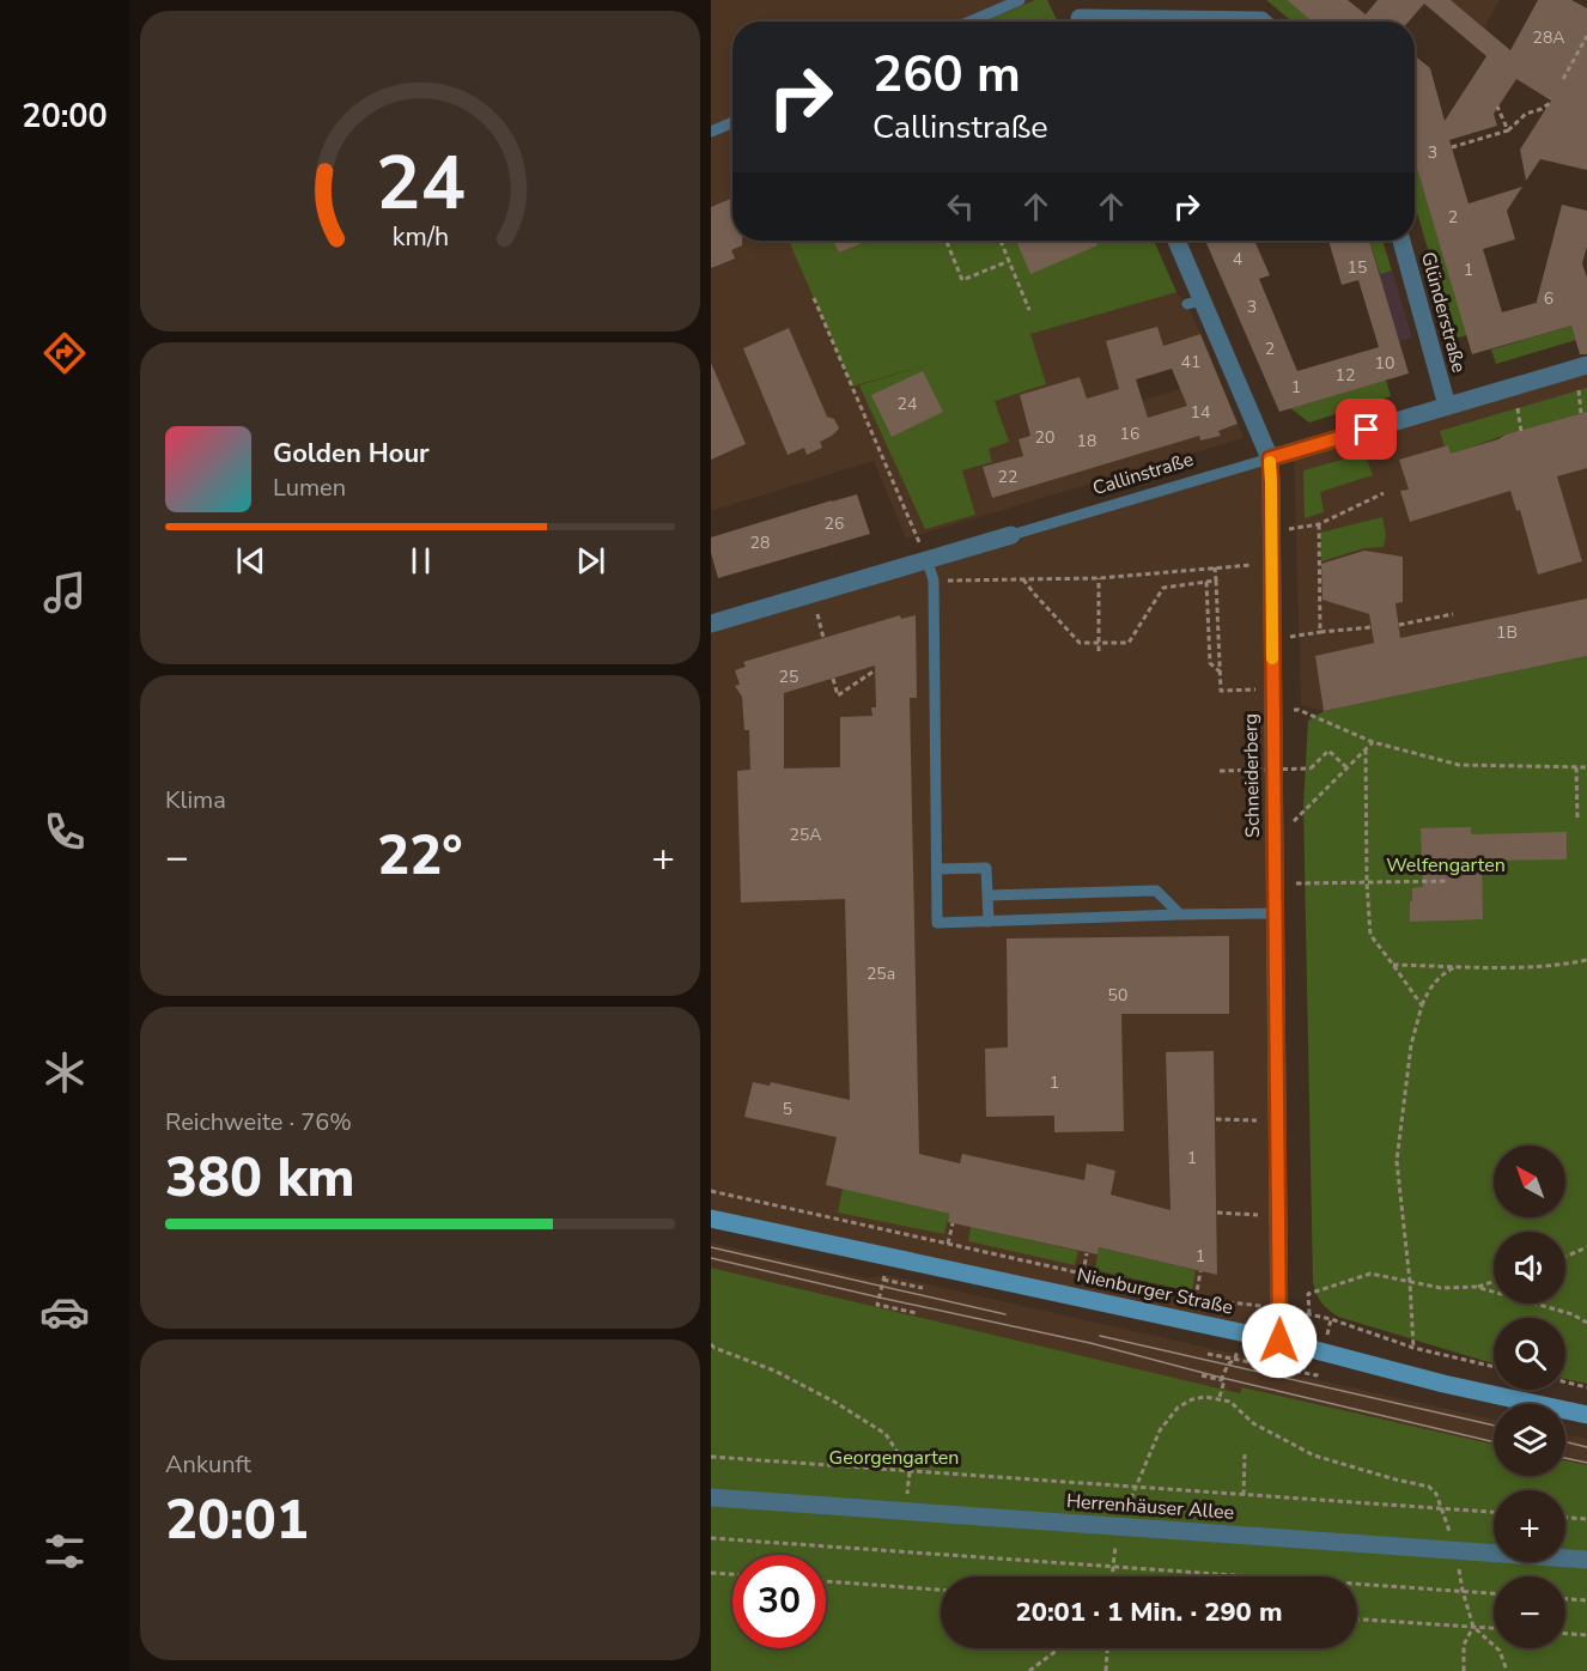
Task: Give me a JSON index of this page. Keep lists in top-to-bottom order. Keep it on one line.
{"streets":{"street":["Glünderstraße","Callinstraße","Schneiderberg","Nienburger Straße","Herrenhäuser Allee"]},"crossings":[["Glünderstraße","Callinstraße"],["Callinstraße","Schneiderberg"],["Schneiderberg","Nienburger Straße"]],"parks":["Welfengarten","Georgengarten"],"house_numbers":["28A","3","2","4","15","1","6","3","2","41","10","12","1","24","14","16","20","18","22","26","28","1B","25","25A","25a","50","1","5","1","1"],"north":"top left","page":{"tabs":"20:00","turn":["260 m","Callinstraße"],"song":["Golden Hour","Lumen"],"tile":["Klima",["Reichweite · 76%","380 km"],["Ankunft","20:01"]],"heat":["−","22°","+"],"map_buttons":["+","−"],"limit":"30","trip":"20:01 · 1 Min. · 290 m","gauge":["24","km/h"]}}
